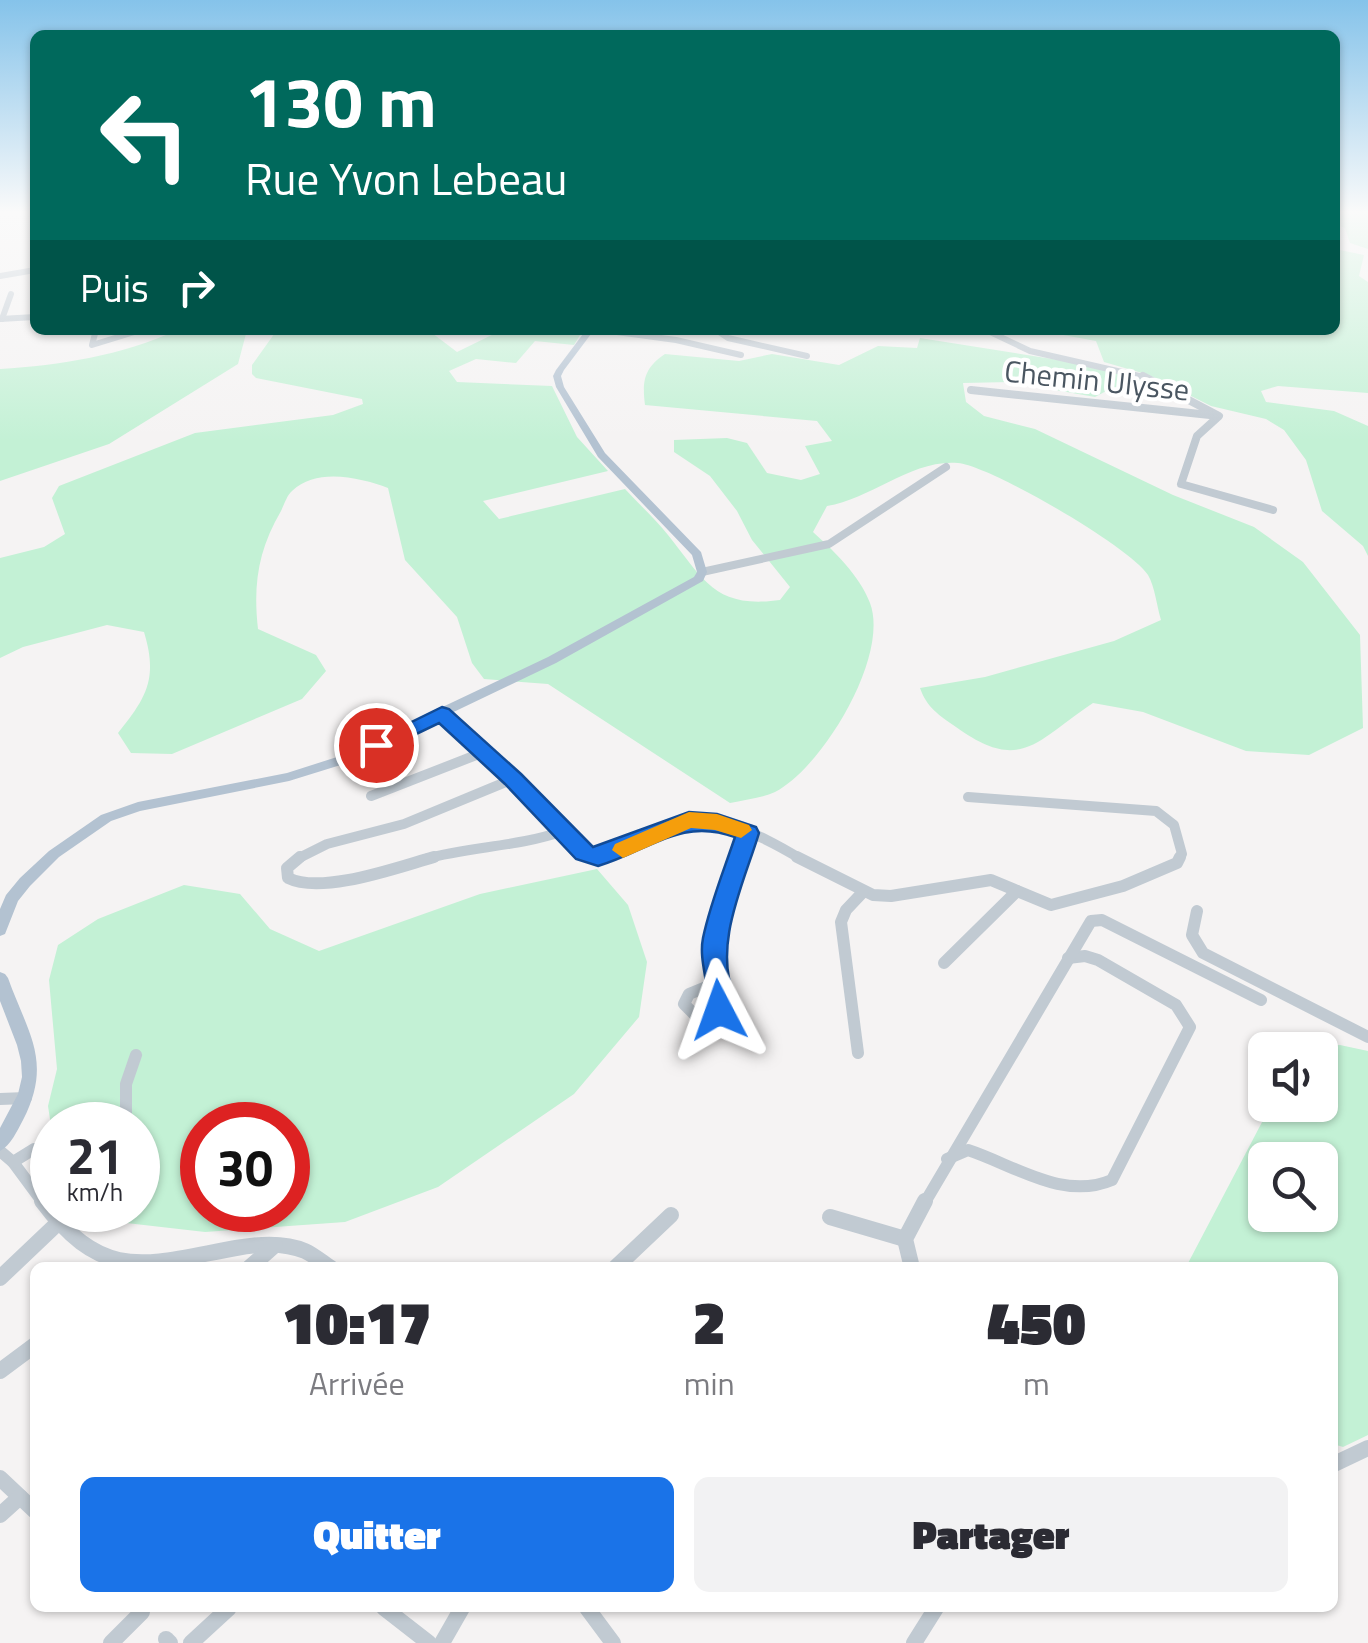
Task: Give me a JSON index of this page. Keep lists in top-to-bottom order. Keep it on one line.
{"streets":{"street":["Chemin Ulysse"]},"page":{"turn":["130 m","Rue Yvon Lebeau"],"then":"Puis","speed":"21 km/h","limit":"30","eta":["10:17","Arrivée","2","min","450","m"],"buttons":["Quitter","Partager"]}}
